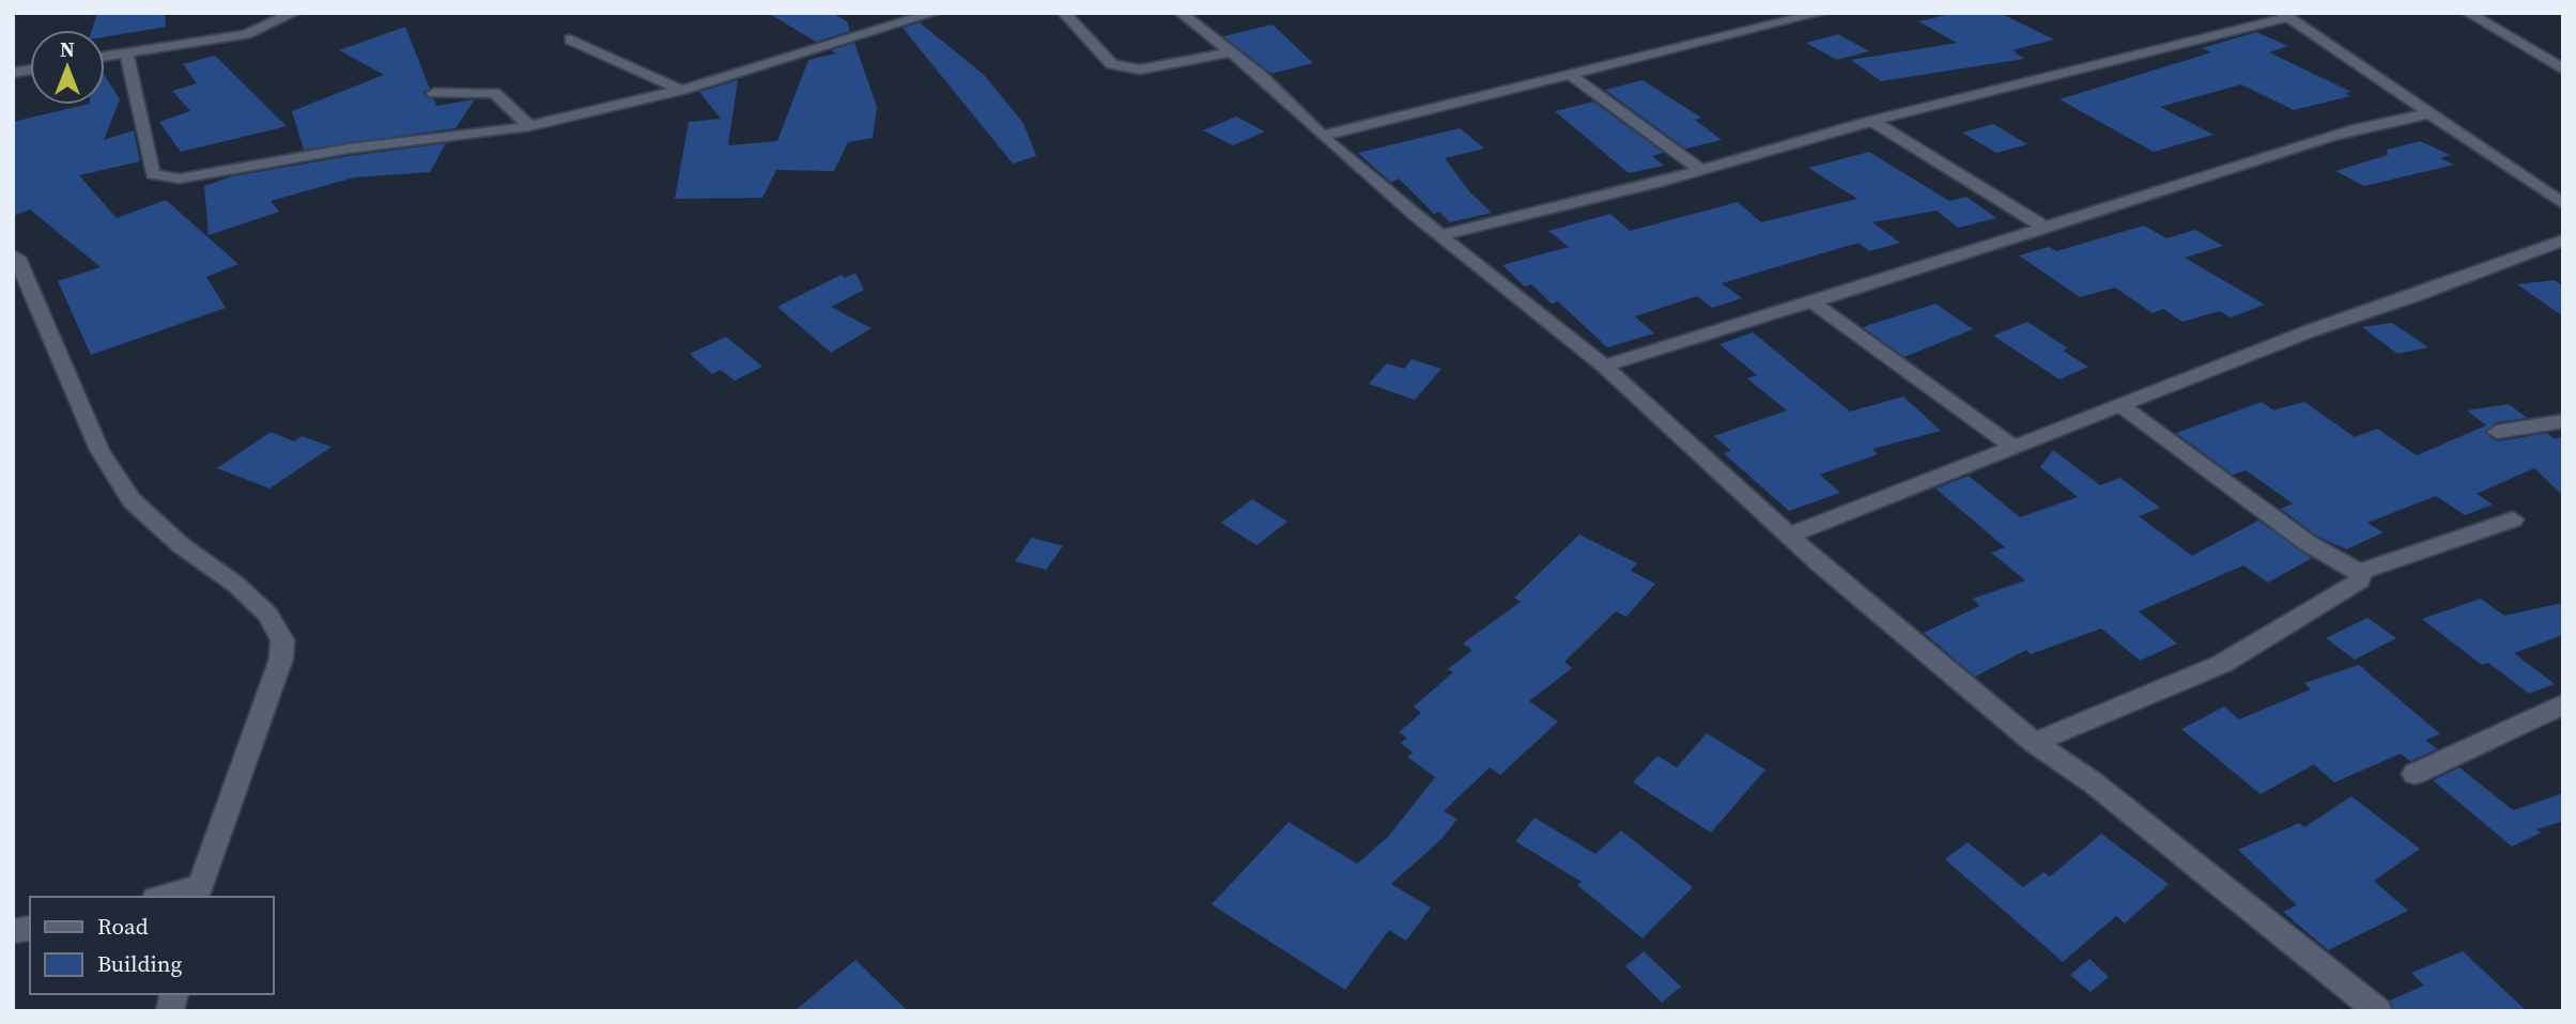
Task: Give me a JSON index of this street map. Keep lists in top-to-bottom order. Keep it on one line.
{"legend":["Road","Building"],"north":"top"}
